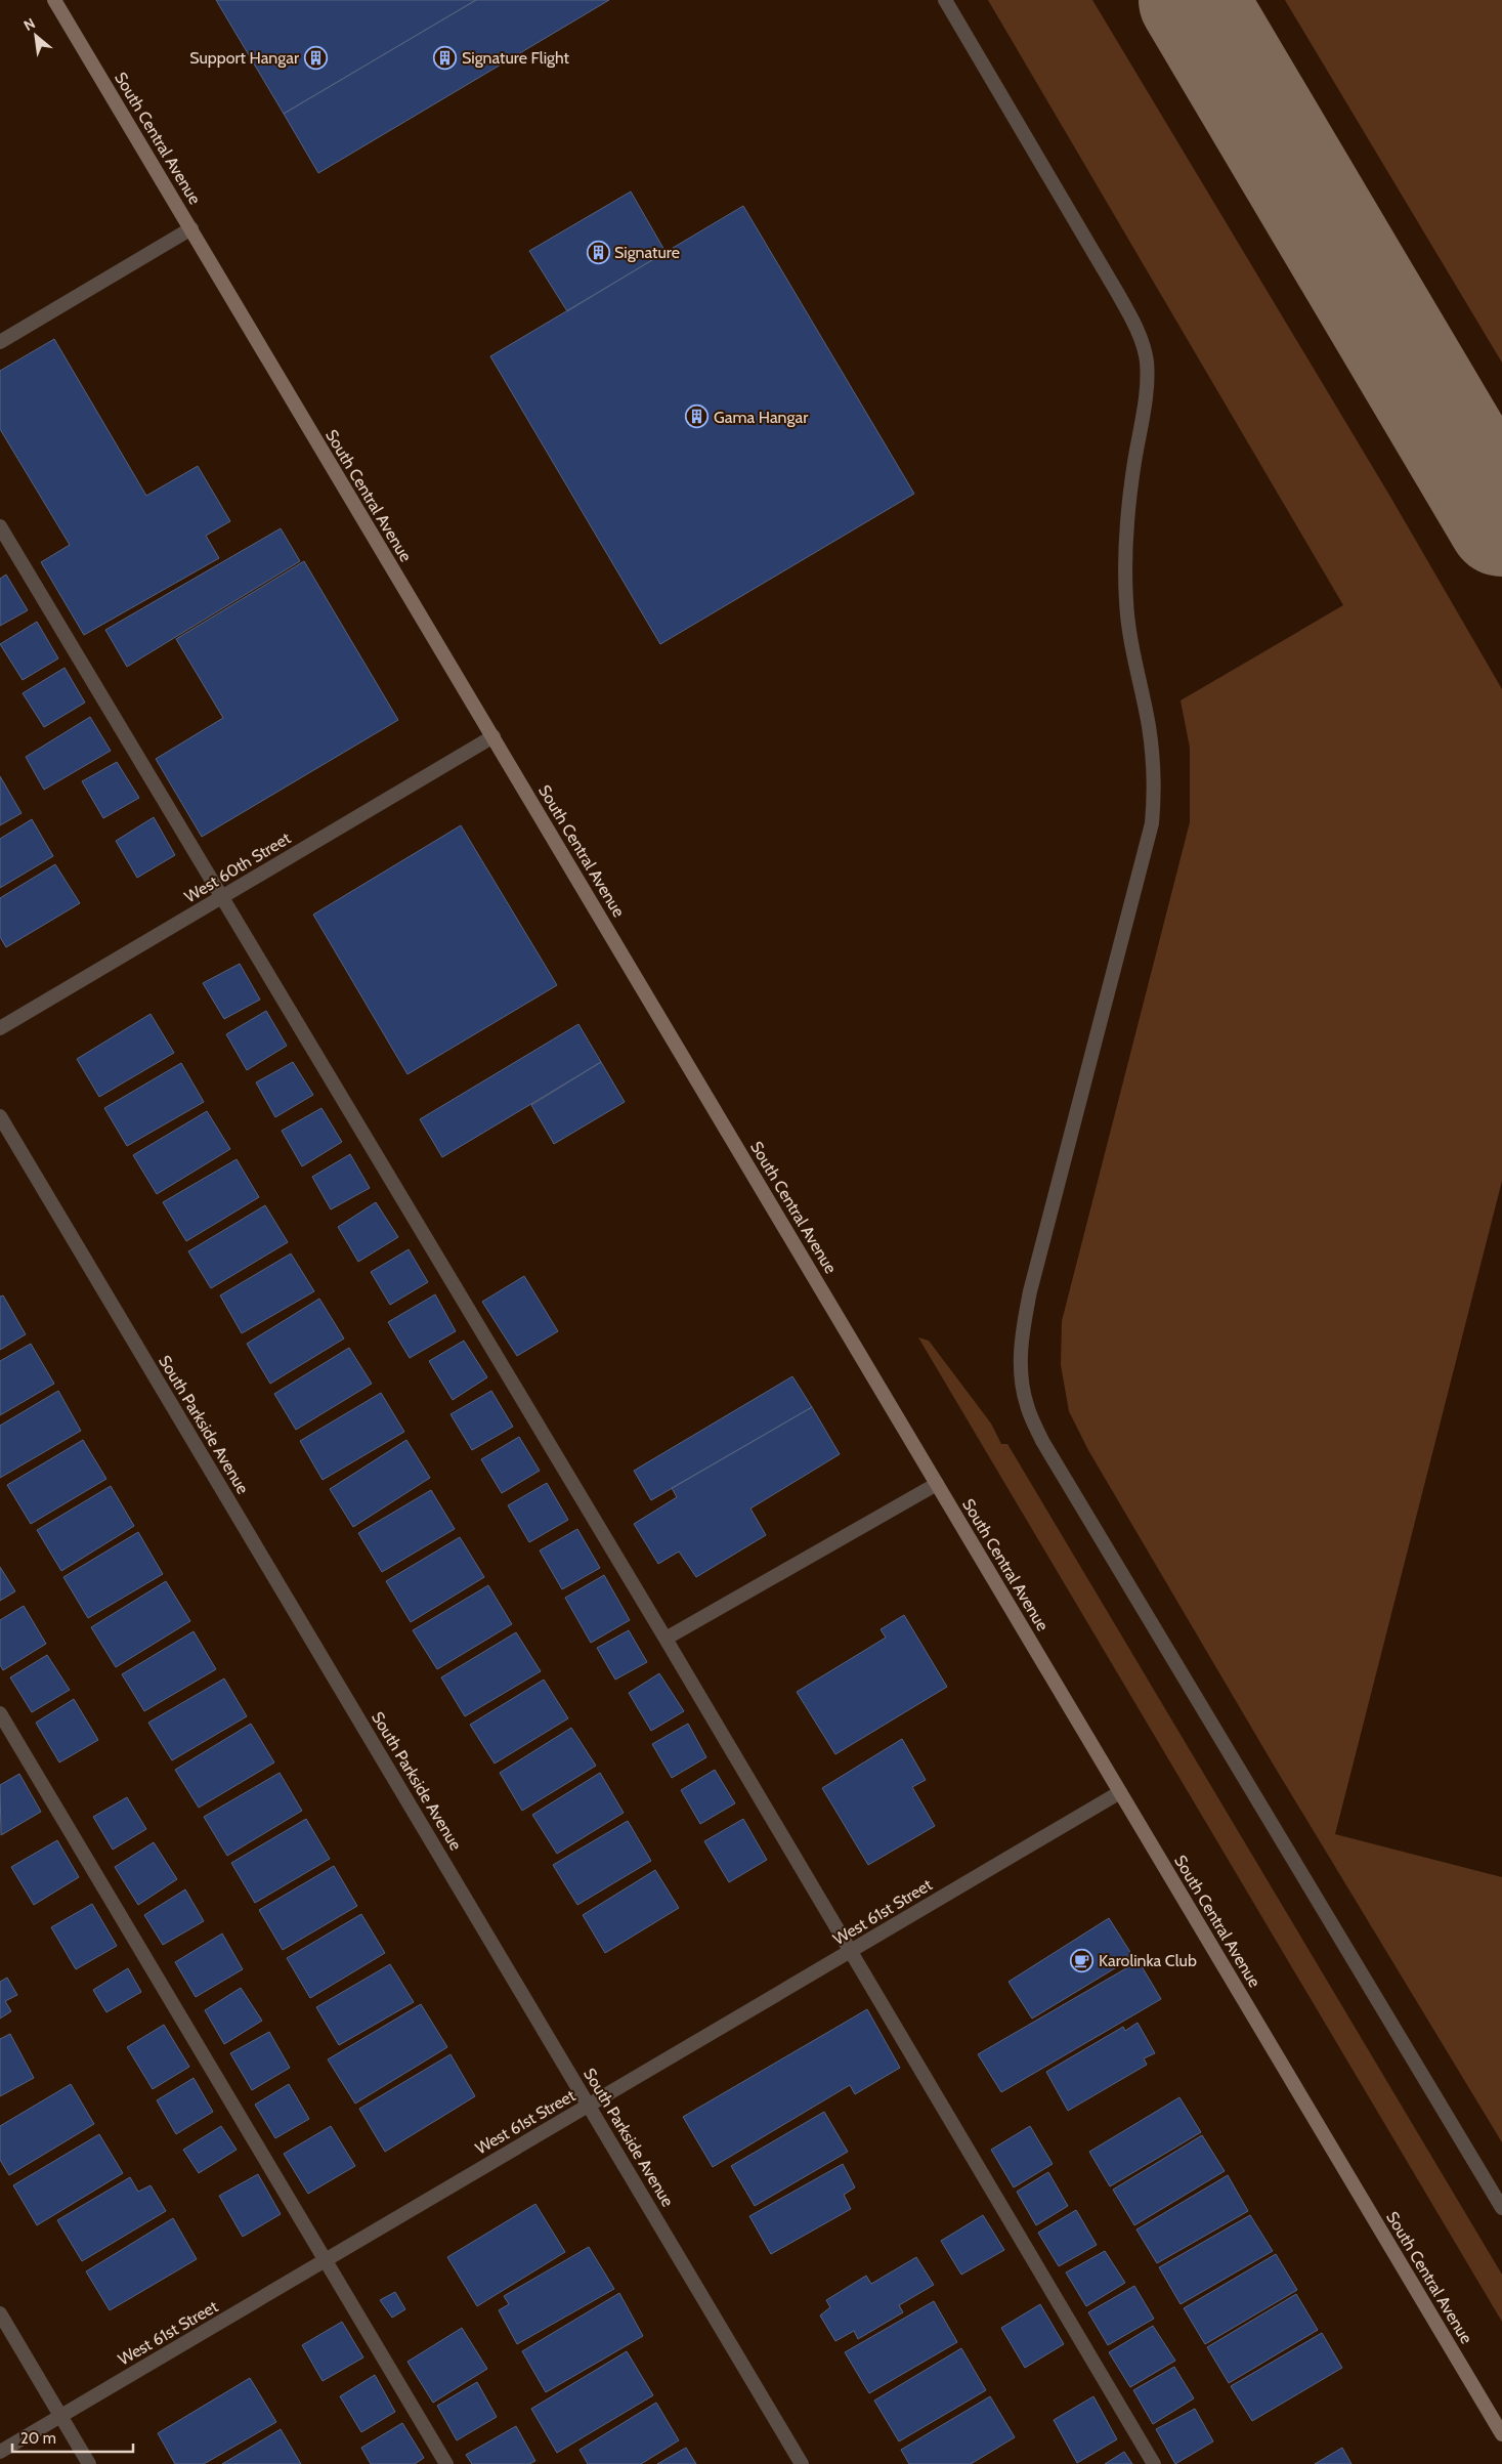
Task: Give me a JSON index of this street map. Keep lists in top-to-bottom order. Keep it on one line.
{"streets":{"main road":["South Central Avenue"],"street":["West 60th Street","South Parkside Avenue","West 61st Street"]},"crossings":[["South Central Avenue","West 60th Street"],["South Central Avenue","West 61st Street"],["South Parkside Avenue","West 61st Street"]],"places":{"building":["Support Hangar","Signature Flight","Signature","Gama Hangar"],"cafe":["Karolinka Club"]},"scale_bar":"20 m","north":"top left"}
